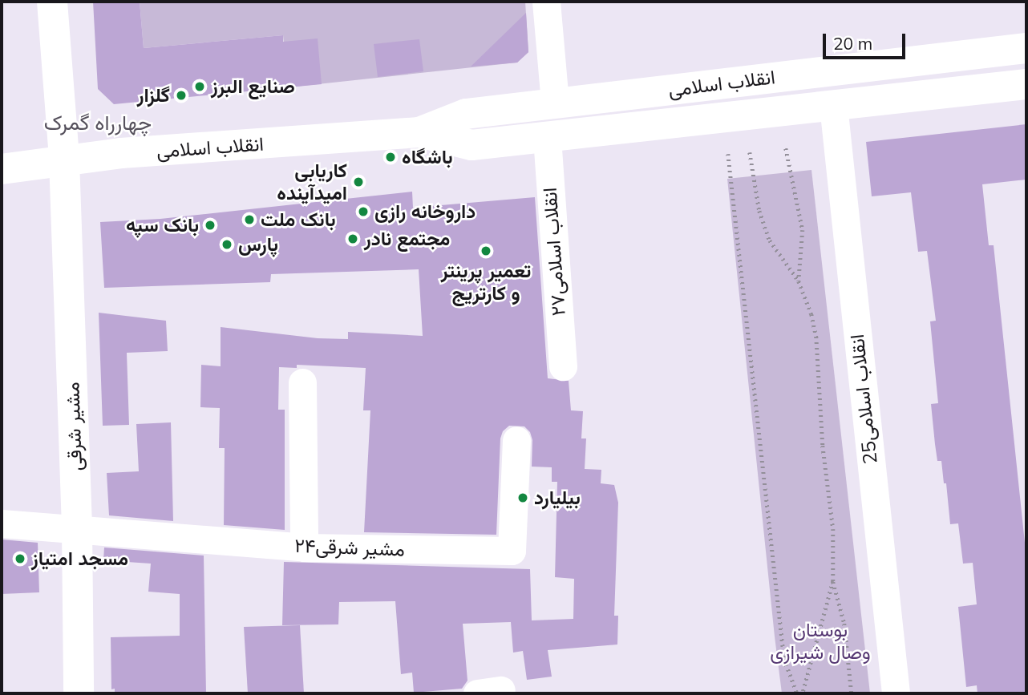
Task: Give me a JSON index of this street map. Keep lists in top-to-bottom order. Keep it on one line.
{"streets":{"main road":["انقلاب اسلامی","مشیر شرقی"],"street":["انقلاب اسلامی۲۷","25انقلاب اسلامی","مشیر شرقی۲۴"]},"crossings":[["انقلاب اسلامی","انقلاب اسلامی۲۷"],["انقلاب اسلامی","25انقلاب اسلامی"],["انقلاب اسلامی","مشیر شرقی"],["مشیر شرقی","مشیر شرقی۲۴"]],"districts":["چهارراه گمرک"],"parks":["بوستان وصال شیرازی"],"places":["صنایع البرز","گلزار","باشگاه","کاریابی امیدآینده","داروخانه رازی","بانک ملت","بانک سپه","مجتمع نادر","پارس","تعمیر پرینتر و کارتریج","بیلیارد","مسجد امتیاز"],"scale_bar":"20 m"}
